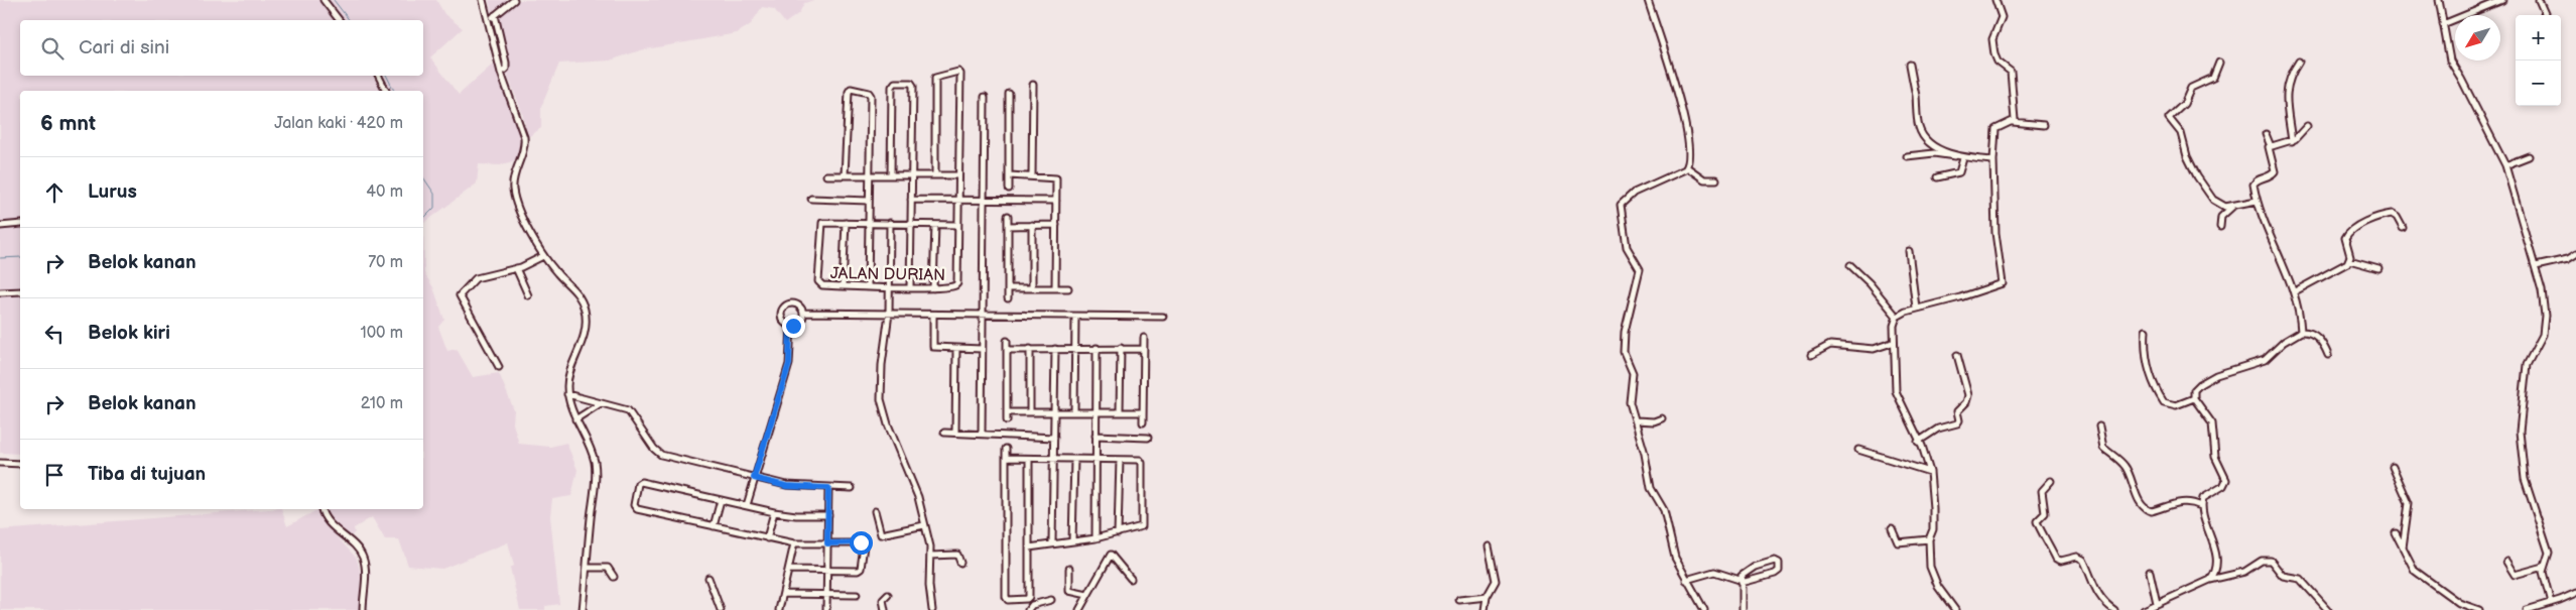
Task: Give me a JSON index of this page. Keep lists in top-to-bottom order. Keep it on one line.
{"streets":{"street":["JALAN DURIAN"]},"north":"bottom left","page":{"map_buttons":["+","−"],"search":"Cari di sini","heading":["6 mnt","Jalan kaki · 420 m"],"list":[["Lurus","40 m"],["Belok kanan","70 m"],["Belok kiri","100 m"],["Belok kanan","210 m"],"Tiba di tujuan"]}}
